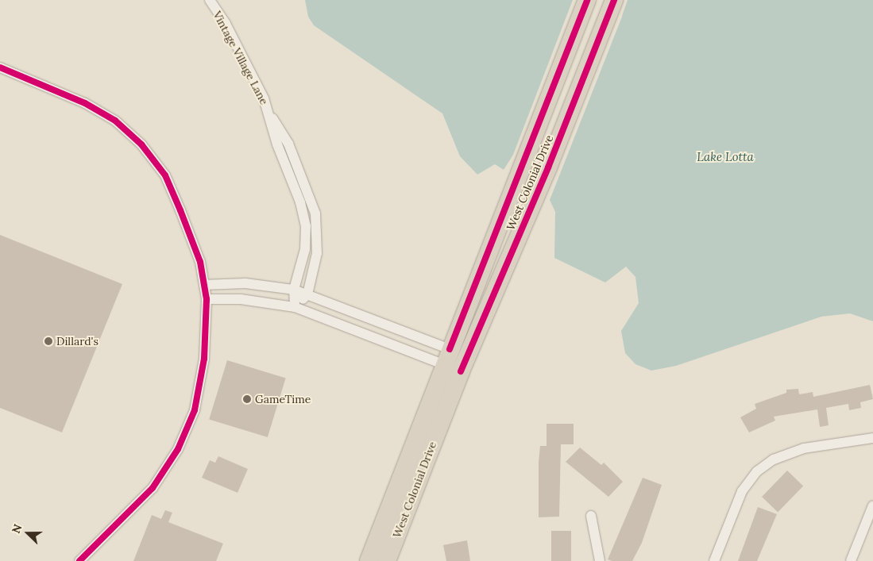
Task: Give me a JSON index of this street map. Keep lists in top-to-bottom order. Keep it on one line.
{"streets":{"highway":["West Colonial Drive"],"street":["Vintage Village Lane"]},"water":["Lake Lotta"],"places":["Dillard's","GameTime"],"north":"left"}
